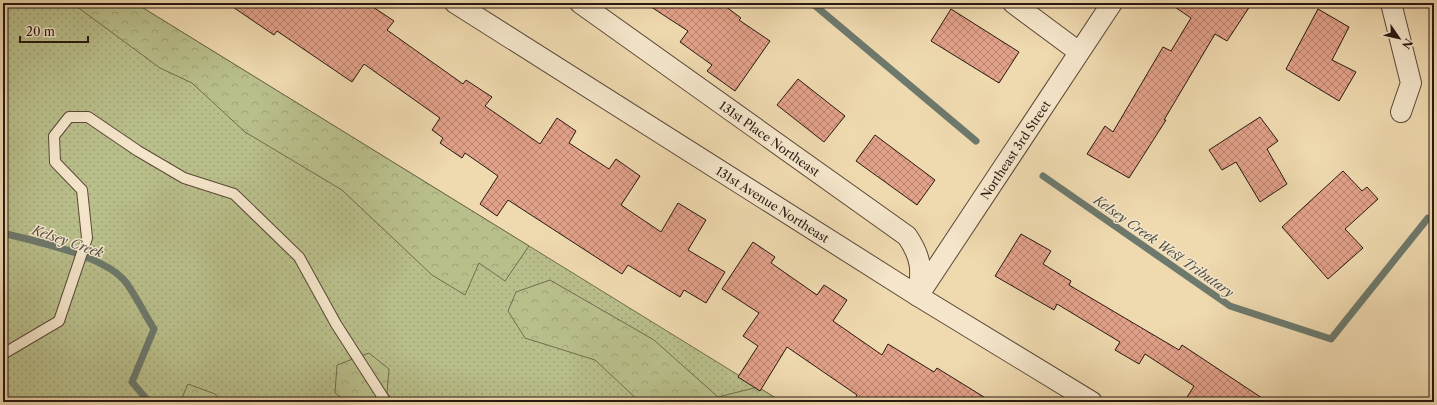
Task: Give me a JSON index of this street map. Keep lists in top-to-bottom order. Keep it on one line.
{"streets":{"street":["131st Place Northeast","Northeast 3rd Street","131st Avenue Northeast"]},"crossings":[["131st Place Northeast","Northeast 3rd Street"],["131st Place Northeast","131st Avenue Northeast"],["Northeast 3rd Street","131st Avenue Northeast"]],"water":["Kelsey Creek","Kelsey Creek West Tributary"],"scale_bar":"20 m","north":"bottom right"}
